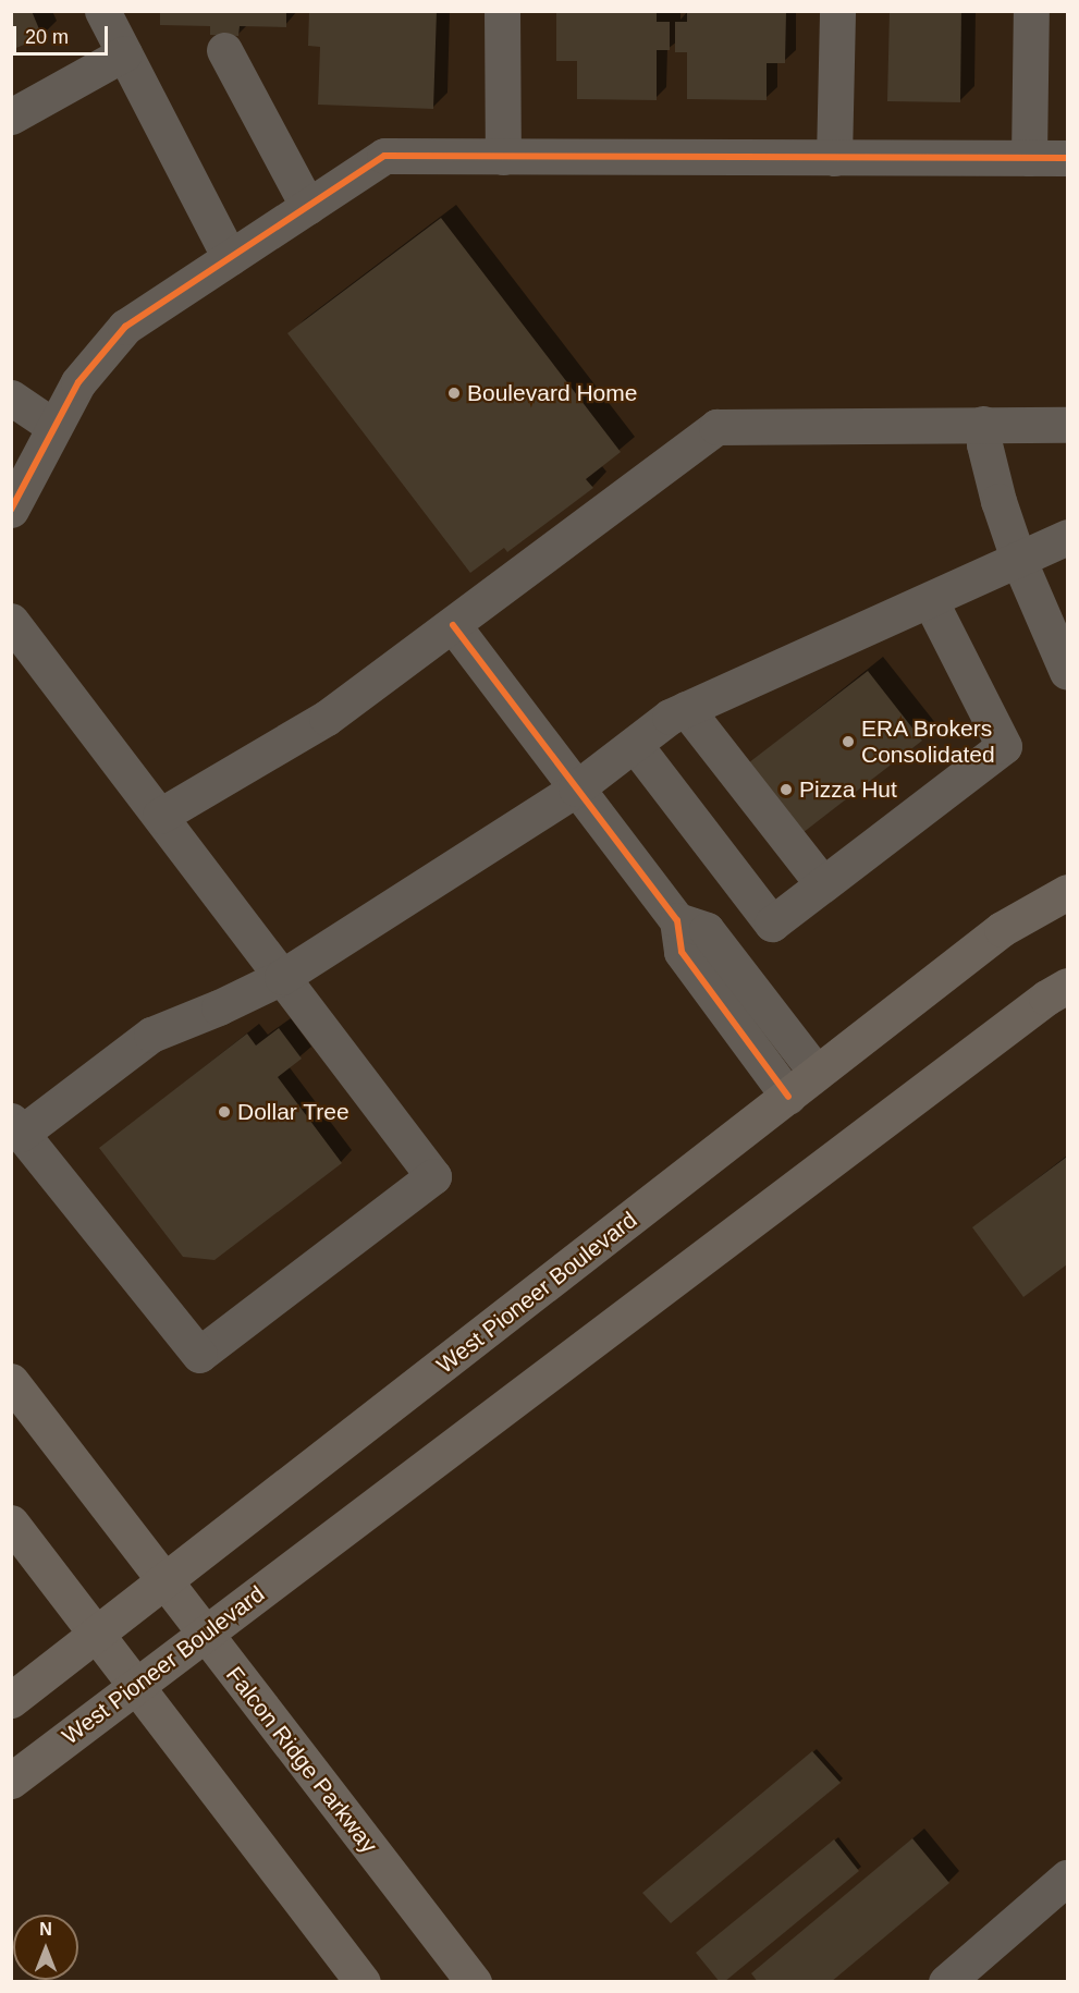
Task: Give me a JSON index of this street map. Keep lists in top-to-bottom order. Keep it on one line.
{"streets":{"main road":["West Pioneer Boulevard","Falcon Ridge Parkway"]},"crossings":[["West Pioneer Boulevard","Falcon Ridge Parkway"]],"places":["Boulevard Home","ERA Brokers Consolidated","Pizza Hut","Dollar Tree"],"scale_bar":"20 m","north":"top"}
